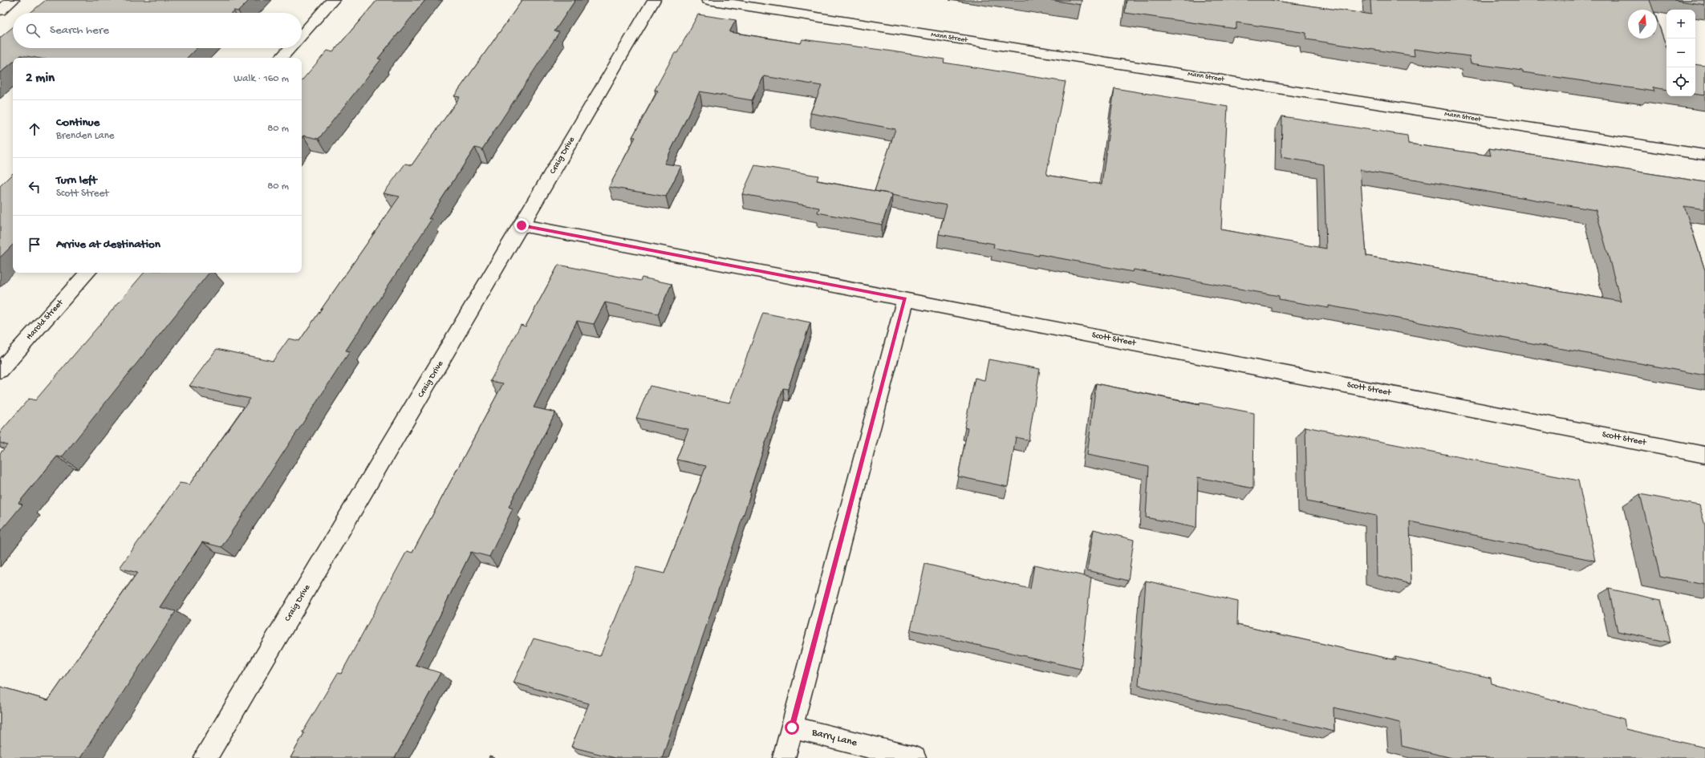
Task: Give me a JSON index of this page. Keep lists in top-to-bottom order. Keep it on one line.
{"streets":{"street":["Mann Street","Craig Drive","Harold Street","Scott Street","Barry Lane"]},"crossings":[["Craig Drive","Scott Street"]],"north":"top","page":{"map_buttons":["+","−"],"search":"Search here","heading":["2 min","Walk · 160 m"],"list":[["Continue","Brenden Lane","80 m"],["Turn left","Scott Street","80 m"],"Arrive at destination"]}}
